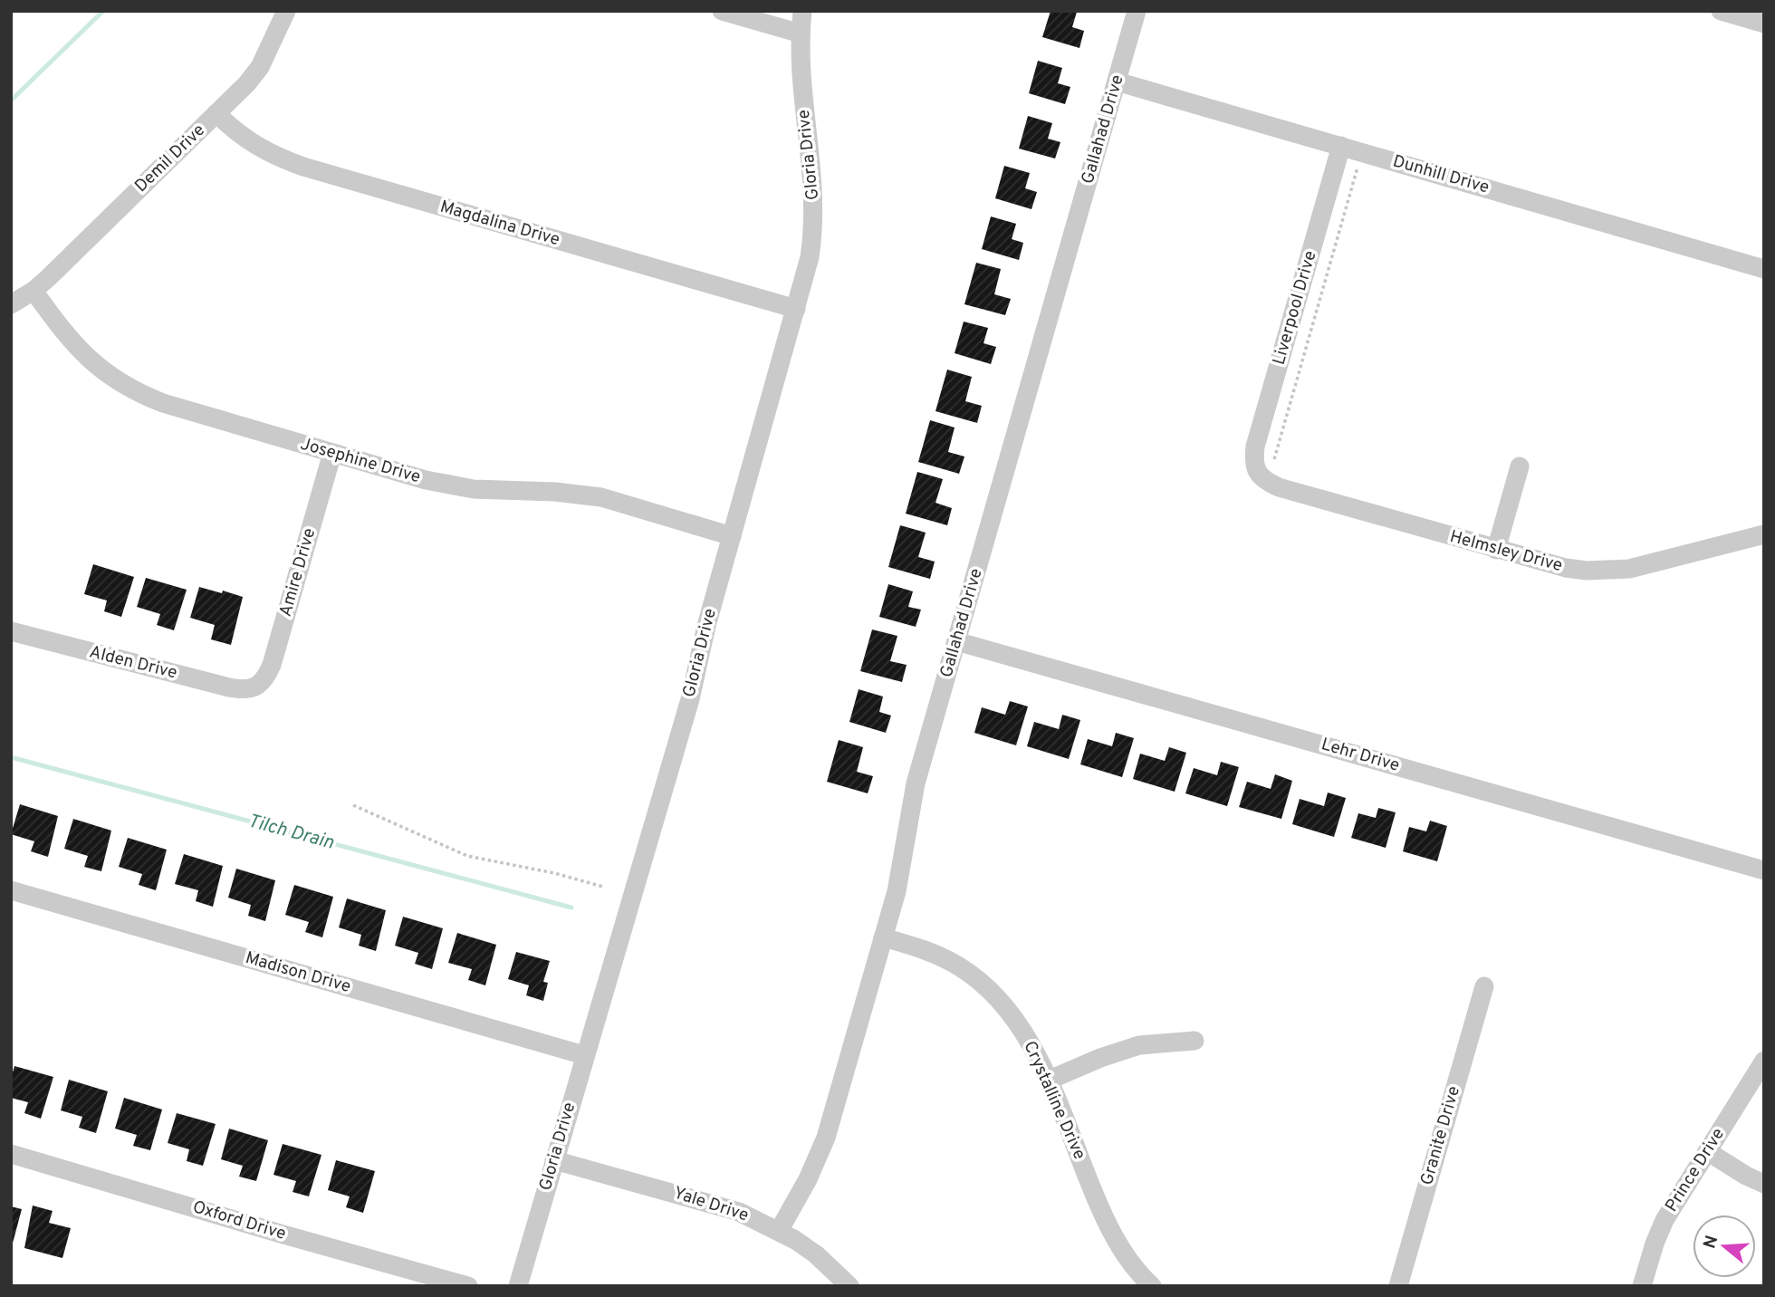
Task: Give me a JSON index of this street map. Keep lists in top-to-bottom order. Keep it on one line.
{"streets":{"street":["Gallahad Drive","Gloria Drive","Demil Drive","Dunhill Drive","Magdalina Drive","Liverpool Drive","Josephine Drive","Helmsley Drive","Amire Drive","Alden Drive","Lehr Drive","Madison Drive","Crystalline Drive","Granite Drive","Prince Drive","Yale Drive","Oxford Drive"]},"crossings":[["Gallahad Drive","Dunhill Drive"],["Gallahad Drive","Lehr Drive"],["Gallahad Drive","Crystalline Drive"],["Gallahad Drive","Yale Drive"],["Gloria Drive","Magdalina Drive"],["Gloria Drive","Josephine Drive"],["Gloria Drive","Madison Drive"],["Gloria Drive","Yale Drive"],["Demil Drive","Magdalina Drive"],["Demil Drive","Josephine Drive"],["Dunhill Drive","Liverpool Drive"],["Liverpool Drive","Helmsley Drive"],["Josephine Drive","Amire Drive"],["Amire Drive","Alden Drive"]],"water":["Tilch Drain"],"north":"left"}
